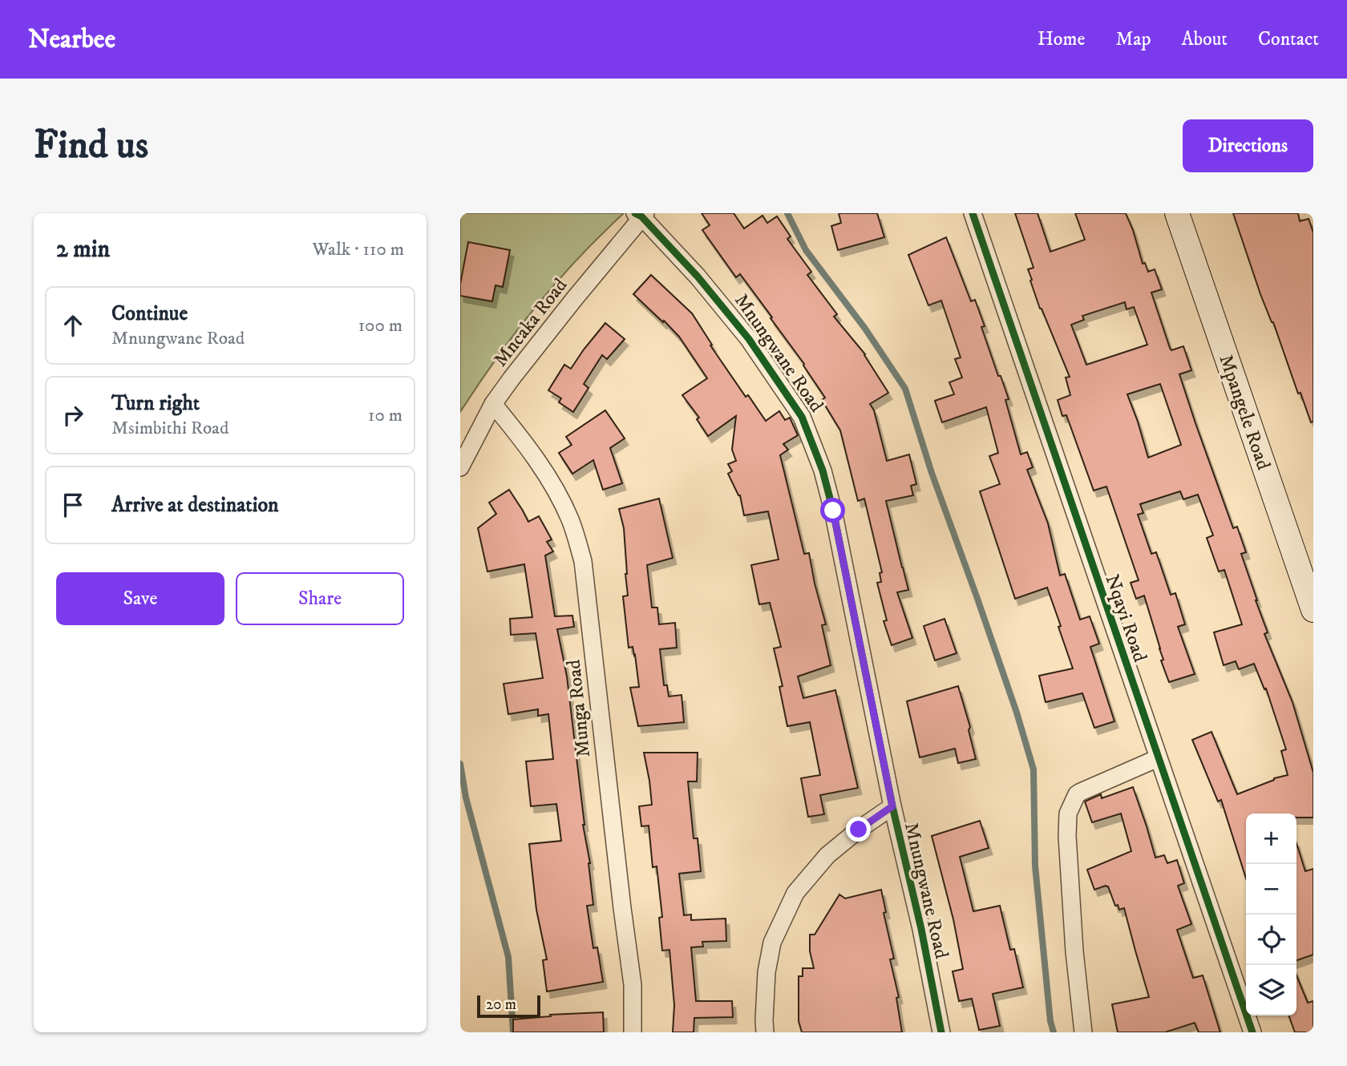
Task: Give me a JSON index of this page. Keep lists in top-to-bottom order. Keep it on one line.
{"streets":{"street":["Mncaka Road","Mnungwane Road","Mpangele Road","Nqayi Road","Munga Road"]},"crossings":[["Mncaka Road","Mnungwane Road"],["Mncaka Road","Munga Road"]],"scale_bar":"20 m","page":{"header":"Nearbee","nav":["Home","Map","About","Contact"],"buttons":["Directions",["Save","Share"]],"title":"Find us","heading":["2 min","Walk · 110 m"],"list":[["Continue","Mnungwane Road","100 m"],["Turn right","Msimbithi Road","10 m"],"Arrive at destination"],"map_buttons":["+","−"],"scale":"20 m"}}
